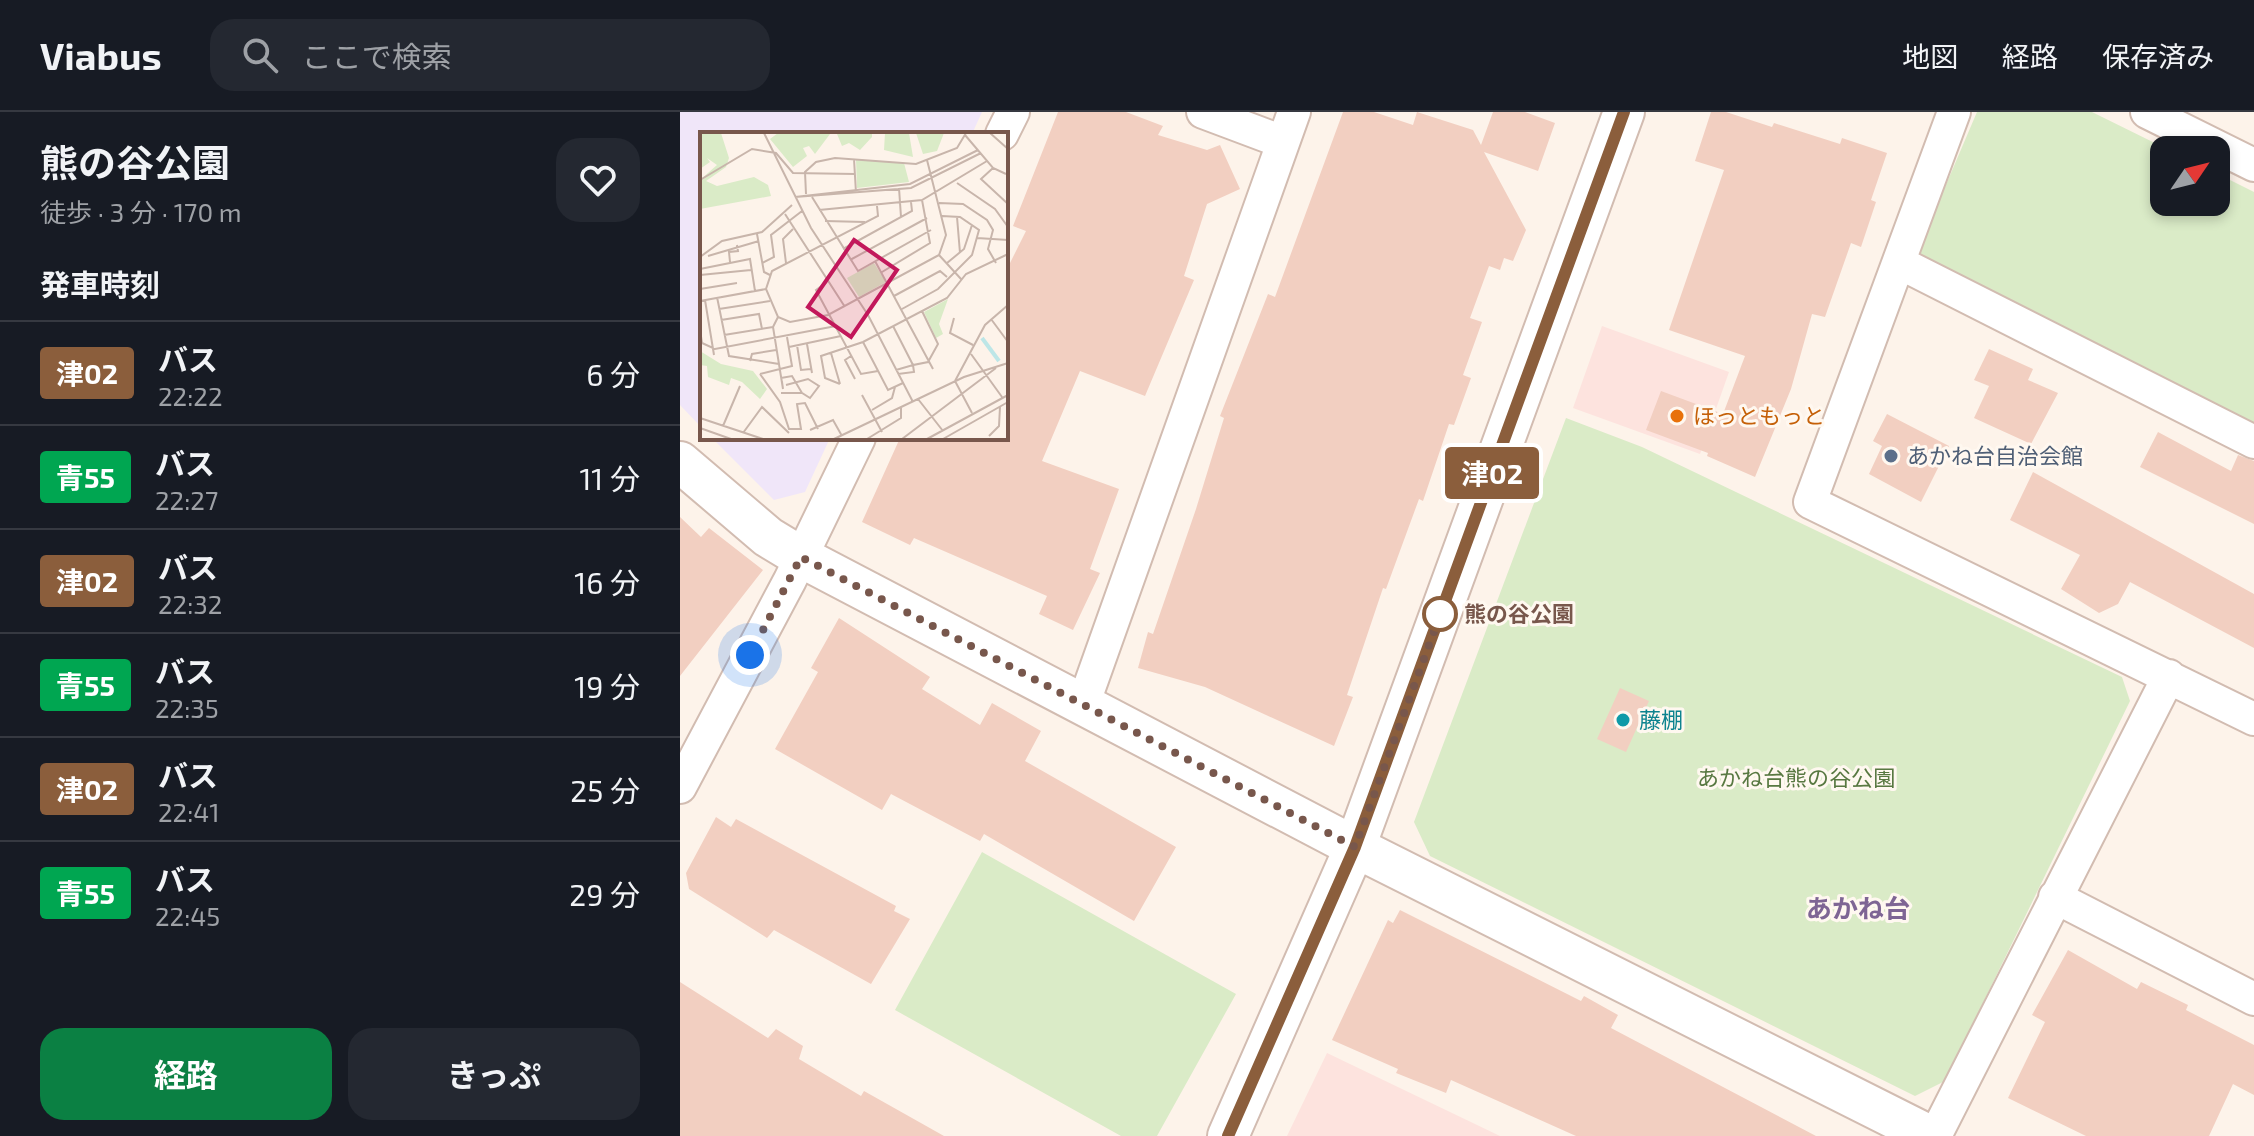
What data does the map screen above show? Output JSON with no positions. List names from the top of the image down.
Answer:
{
  "districts": ["あかね台"],
  "parks": ["あかね台熊の谷公園"],
  "places": [
    "ほっともっと",
    "あかね台自治会館",
    "熊の谷公園",
    "藤棚"
  ],
  "lines": ["bus line 津02"],
  "north": "top right",
  "page": {
    "header": "Viabus",
    "search": "ここで検索",
    "nav": ["地図", "経路", "保存済み"],
    "heading": [
      ["熊の谷公園", "徒歩 · 3 分 · 170 m"],
      "発車時刻"
    ],
    "on_map": "津02",
    "list": [
      {
        "mark": "津02",
        "name": "バス",
        "note": "22:22",
        "value": "6 分"
      },
      {
        "mark": "青55",
        "name": "バス",
        "note": "22:27",
        "value": "11 分"
      },
      {
        "mark": "津02",
        "name": "バス",
        "note": "22:32",
        "value": "16 分"
      },
      {
        "mark": "青55",
        "name": "バス",
        "note": "22:35",
        "value": "19 分"
      },
      {
        "mark": "津02",
        "name": "バス",
        "note": "22:41",
        "value": "25 分"
      },
      {
        "mark": "青55",
        "name": "バス",
        "note": "22:45",
        "value": "29 分"
      }
    ],
    "buttons": ["経路", "きっぷ"]
  }
}
